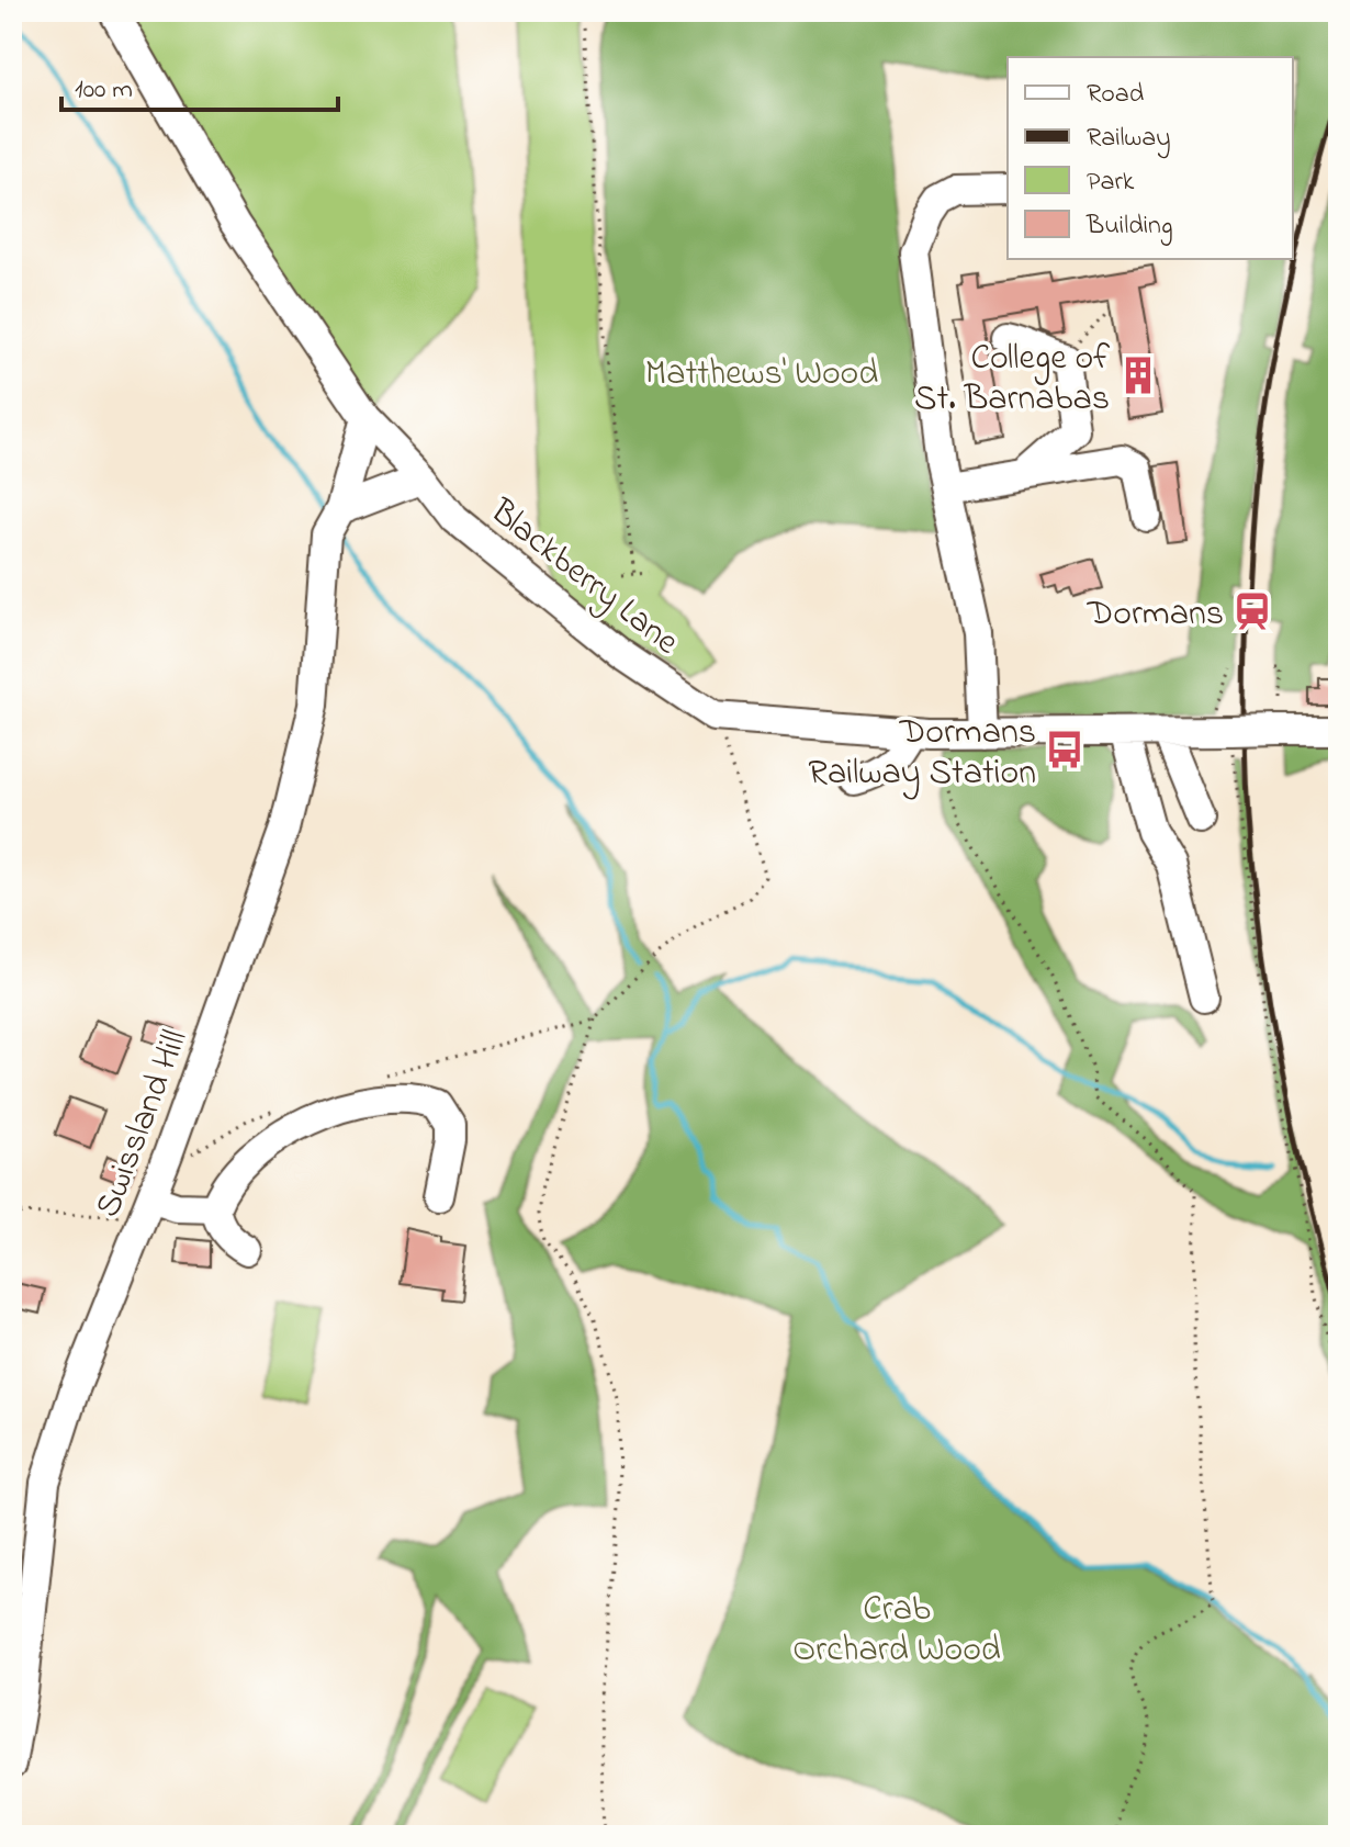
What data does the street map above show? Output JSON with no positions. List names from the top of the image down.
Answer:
{
  "streets": {
    "street": ["Blackberry Lane", "Swissland Hill"]
  },
  "crossings": [
    ["Blackberry Lane", "Swissland Hill"]
  ],
  "parks": ["Matthews' Wood", "Crab Orchard Wood"],
  "places": {
    "building": ["College of St. Barnabas"],
    "station": ["Dormans"],
    "bus stop": ["Dormans Railway Station"]
  },
  "legend": [
    "Road",
    "Railway",
    "Park",
    "Building"
  ],
  "scale_bar": "100 m"
}
